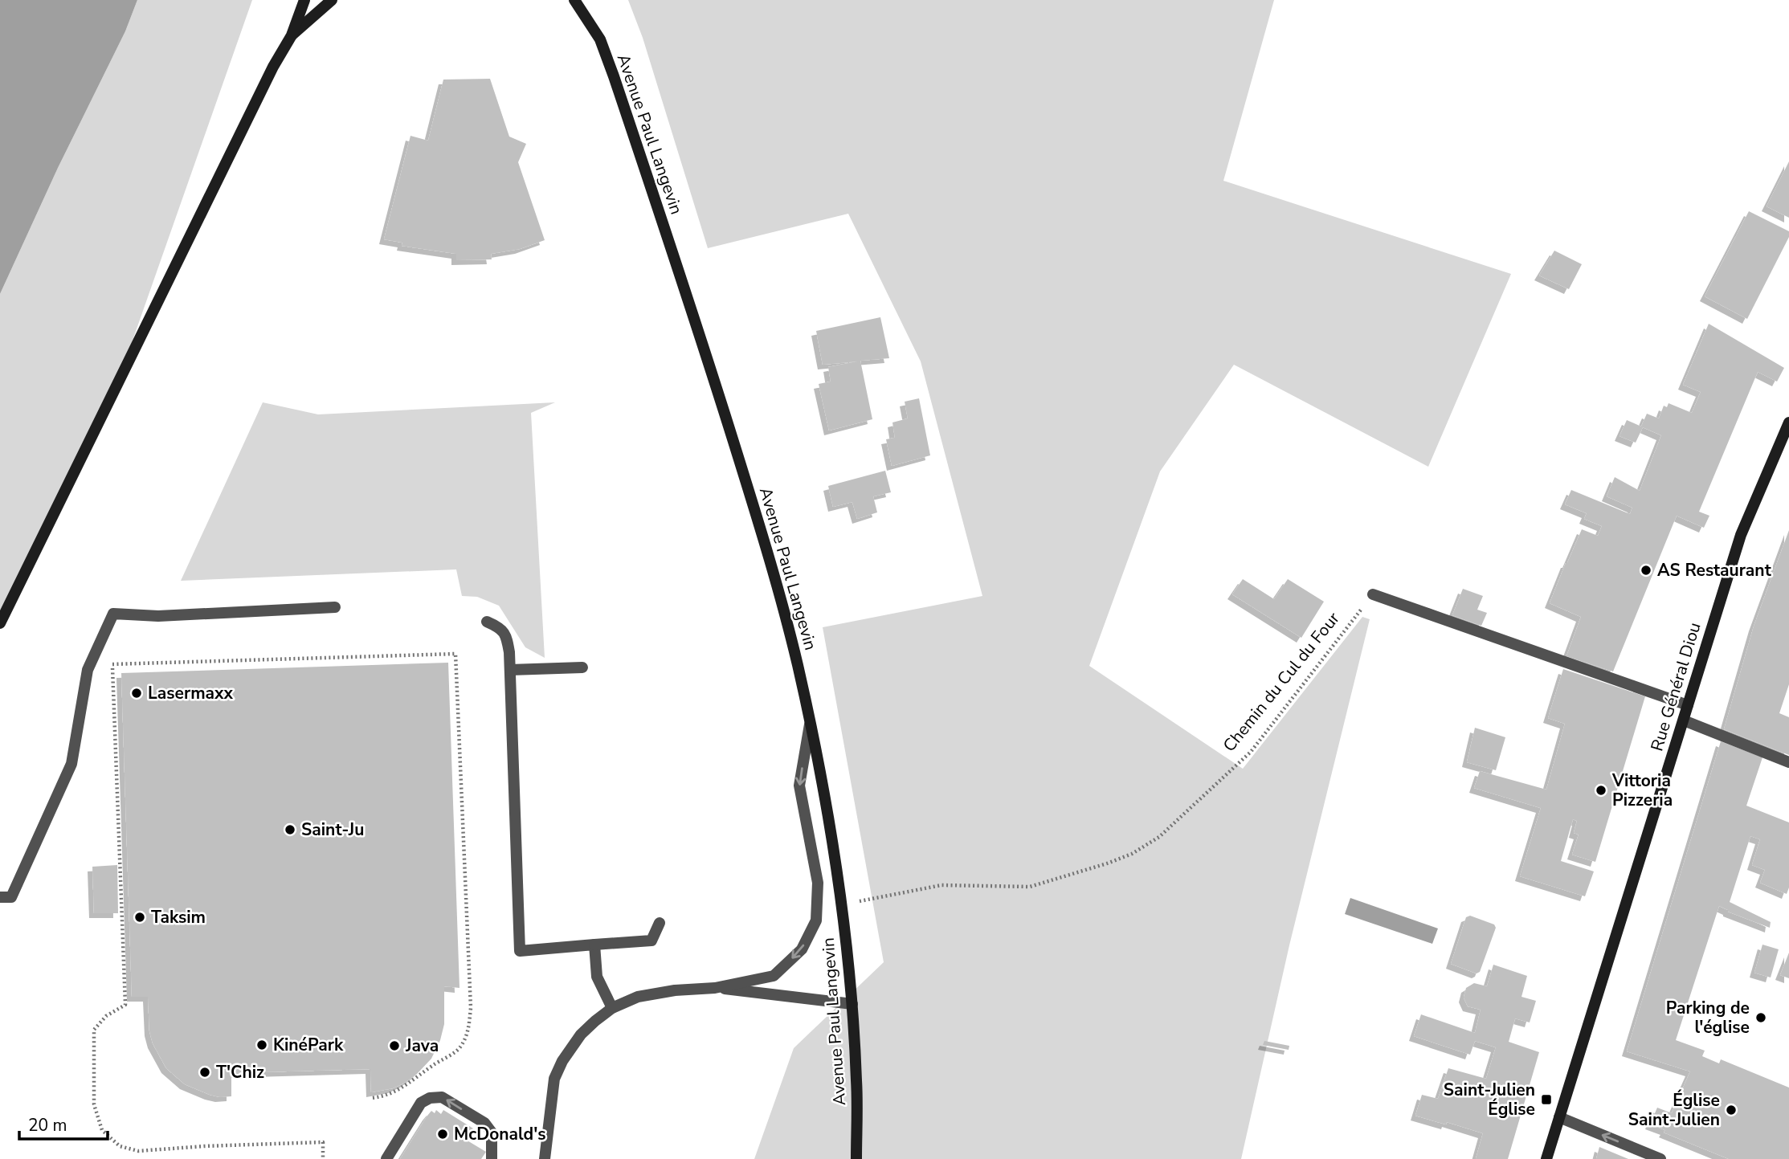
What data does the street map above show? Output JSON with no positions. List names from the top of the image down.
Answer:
{
  "streets": {
    "main road": ["Avenue Paul Langevin", "Rue Général Diou"],
    "path": ["Chemin du Cul du Four"]
  },
  "crossings": [
    ["Avenue Paul Langevin", "Chemin du Cul du Four"]
  ],
  "places": {
    "other": [
      "AS Restaurant",
      "Lasermaxx",
      "Vittoria Pizzeria",
      "Saint-Ju",
      "Taksim",
      "Parking de l'église",
      "KinéPark",
      "Java",
      "T'Chiz",
      "Église Saint-Julien",
      "McDonald's"
    ],
    "transit": ["Saint-Julien Église"]
  },
  "scale_bar": "20 m"
}
